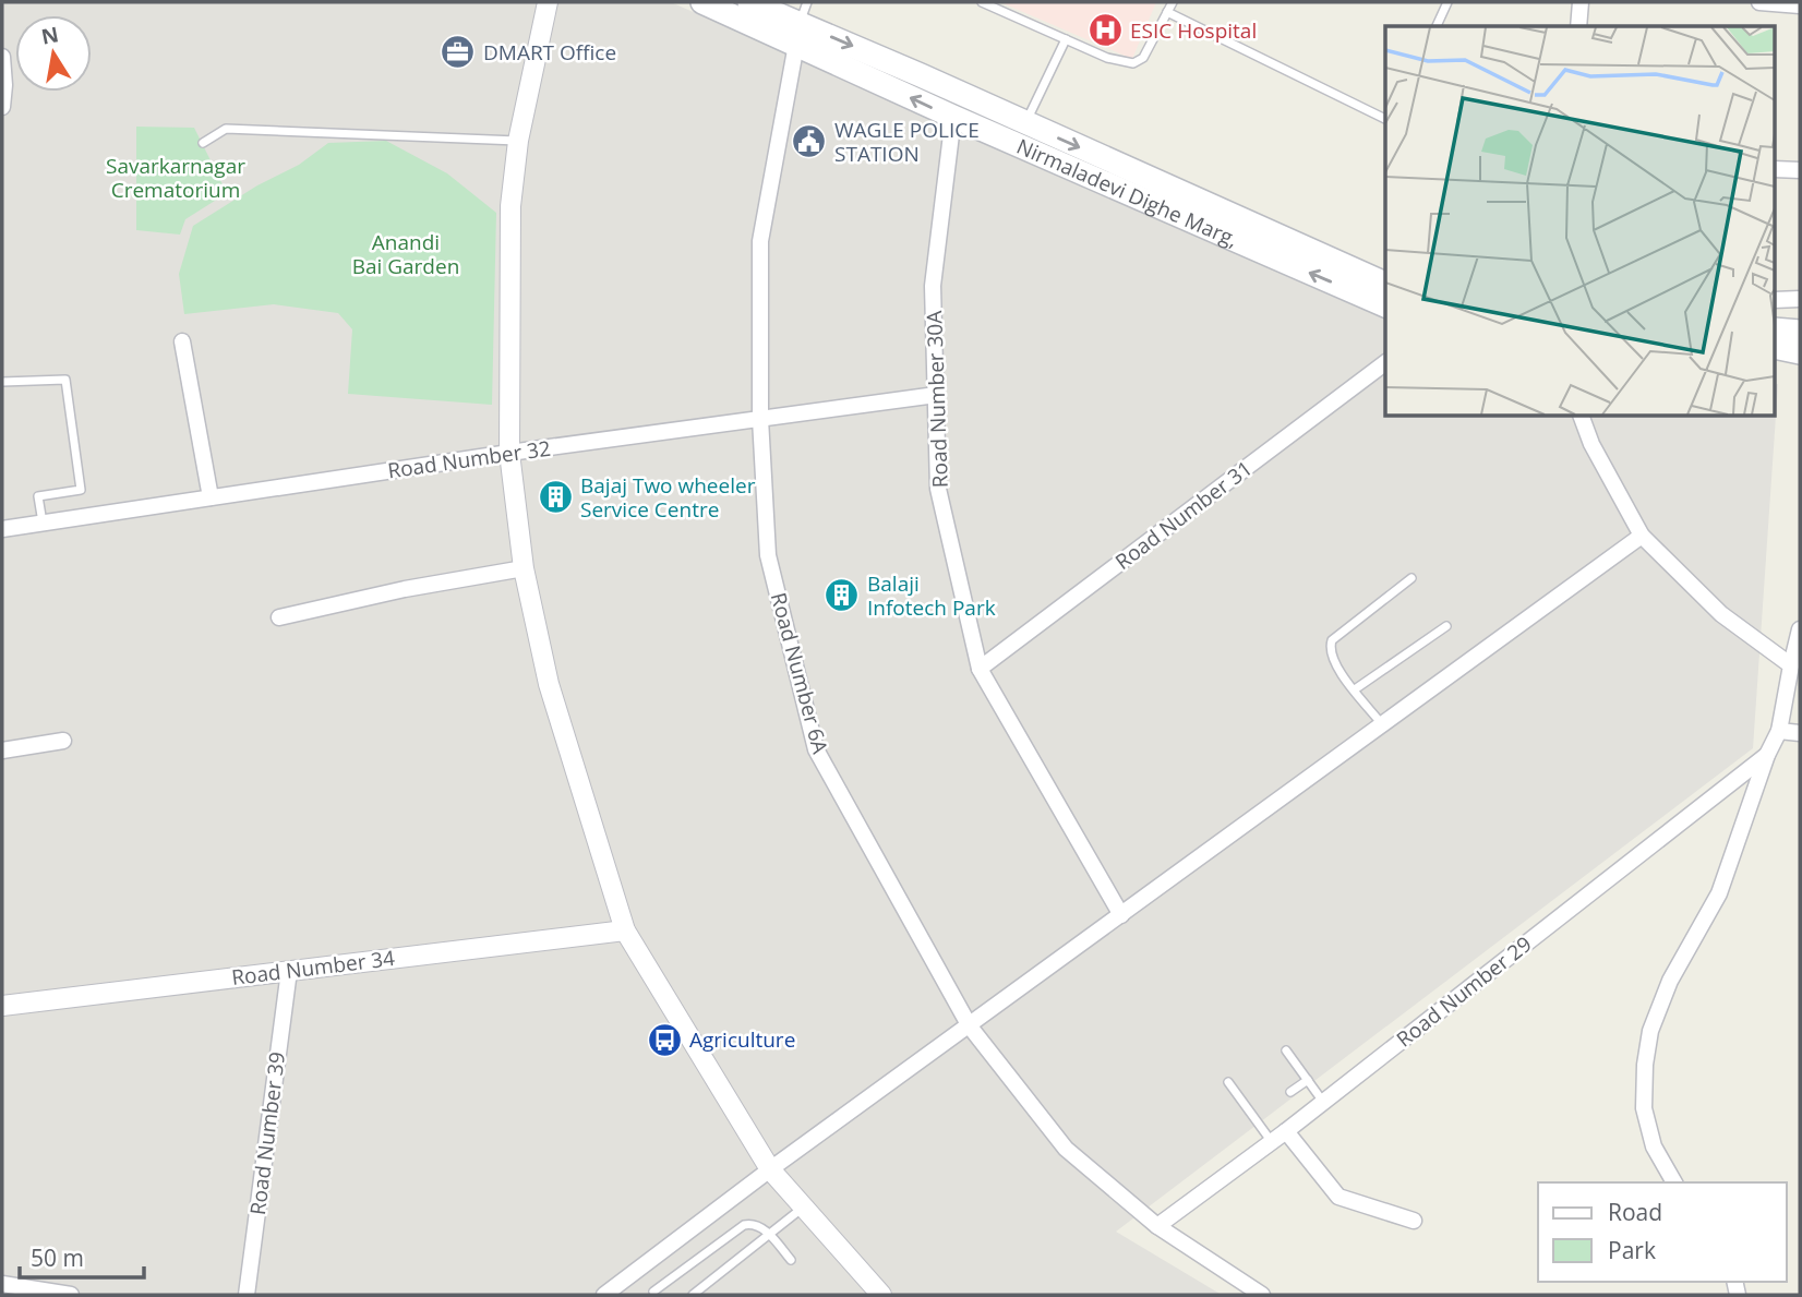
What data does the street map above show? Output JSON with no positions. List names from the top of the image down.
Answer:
{
  "streets": {
    "main road": ["Nirmaladevi Dighe Marg,"],
    "street": [
      "Road Number 30A",
      "Road Number 32",
      "Road Number 31",
      "Road Number 6A",
      "Road Number 34",
      "Road Number 29",
      "Road Number 39"
    ]
  },
  "crossings": [
    ["Nirmaladevi Dighe Marg,", "Road Number 30A"],
    ["Nirmaladevi Dighe Marg,", "Road Number 6A"],
    ["Road Number 30A", "Road Number 32"],
    ["Road Number 30A", "Road Number 31"],
    ["Road Number 32", "Road Number 6A"],
    ["Road Number 6A", "Road Number 29"],
    ["Road Number 34", "Road Number 39"]
  ],
  "parks": ["Savarkarnagar Crematorium", "Anandi Bai Garden"],
  "places": {
    "hospital": ["ESIC Hospital"],
    "office": ["DMART Office"],
    "public building": ["WAGLE POLICE STATION"],
    "building": ["Bajaj Two wheeler Service Centre", "Balaji Infotech Park"],
    "bus stop": ["Agriculture"]
  },
  "legend": ["Road", "Park"],
  "scale_bar": "50 m",
  "north": "top"
}
